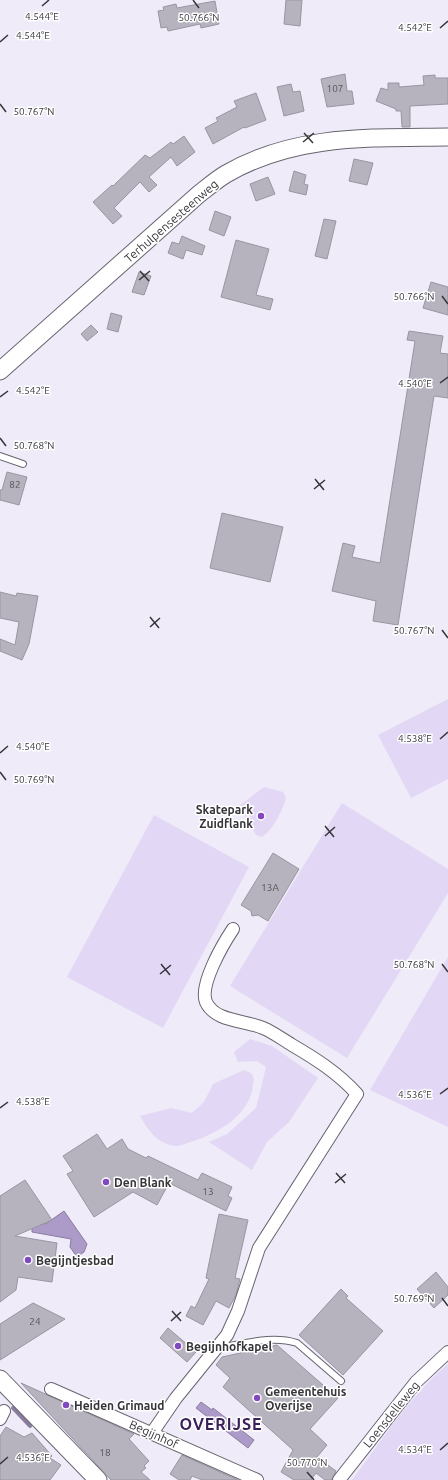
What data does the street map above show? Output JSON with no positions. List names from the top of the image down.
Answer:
{
  "streets": {
    "main road": ["Terhulpensesteenweg"],
    "street": ["Loensdelleweg", "Begijnhof"]
  },
  "districts": ["OVERIJSE"],
  "places": [
    "Skatepark Zuidflank",
    "Den Blank",
    "Begijntjesbad",
    "Begijnhofkapel",
    "Gemeentehuis Overijse",
    "Heiden Grimaud"
  ],
  "house_numbers": [
    "107",
    "82",
    "13A",
    "13",
    "24",
    "18"
  ],
  "coordinates": [
    "4.544°E",
    "50.766°N",
    "4.542°E",
    "50.767°N",
    "4.540°E",
    "50.768°N",
    "4.538°E",
    "50.769°N",
    "4.536°E",
    "4.534°E",
    "50.770°N"
  ]
}
